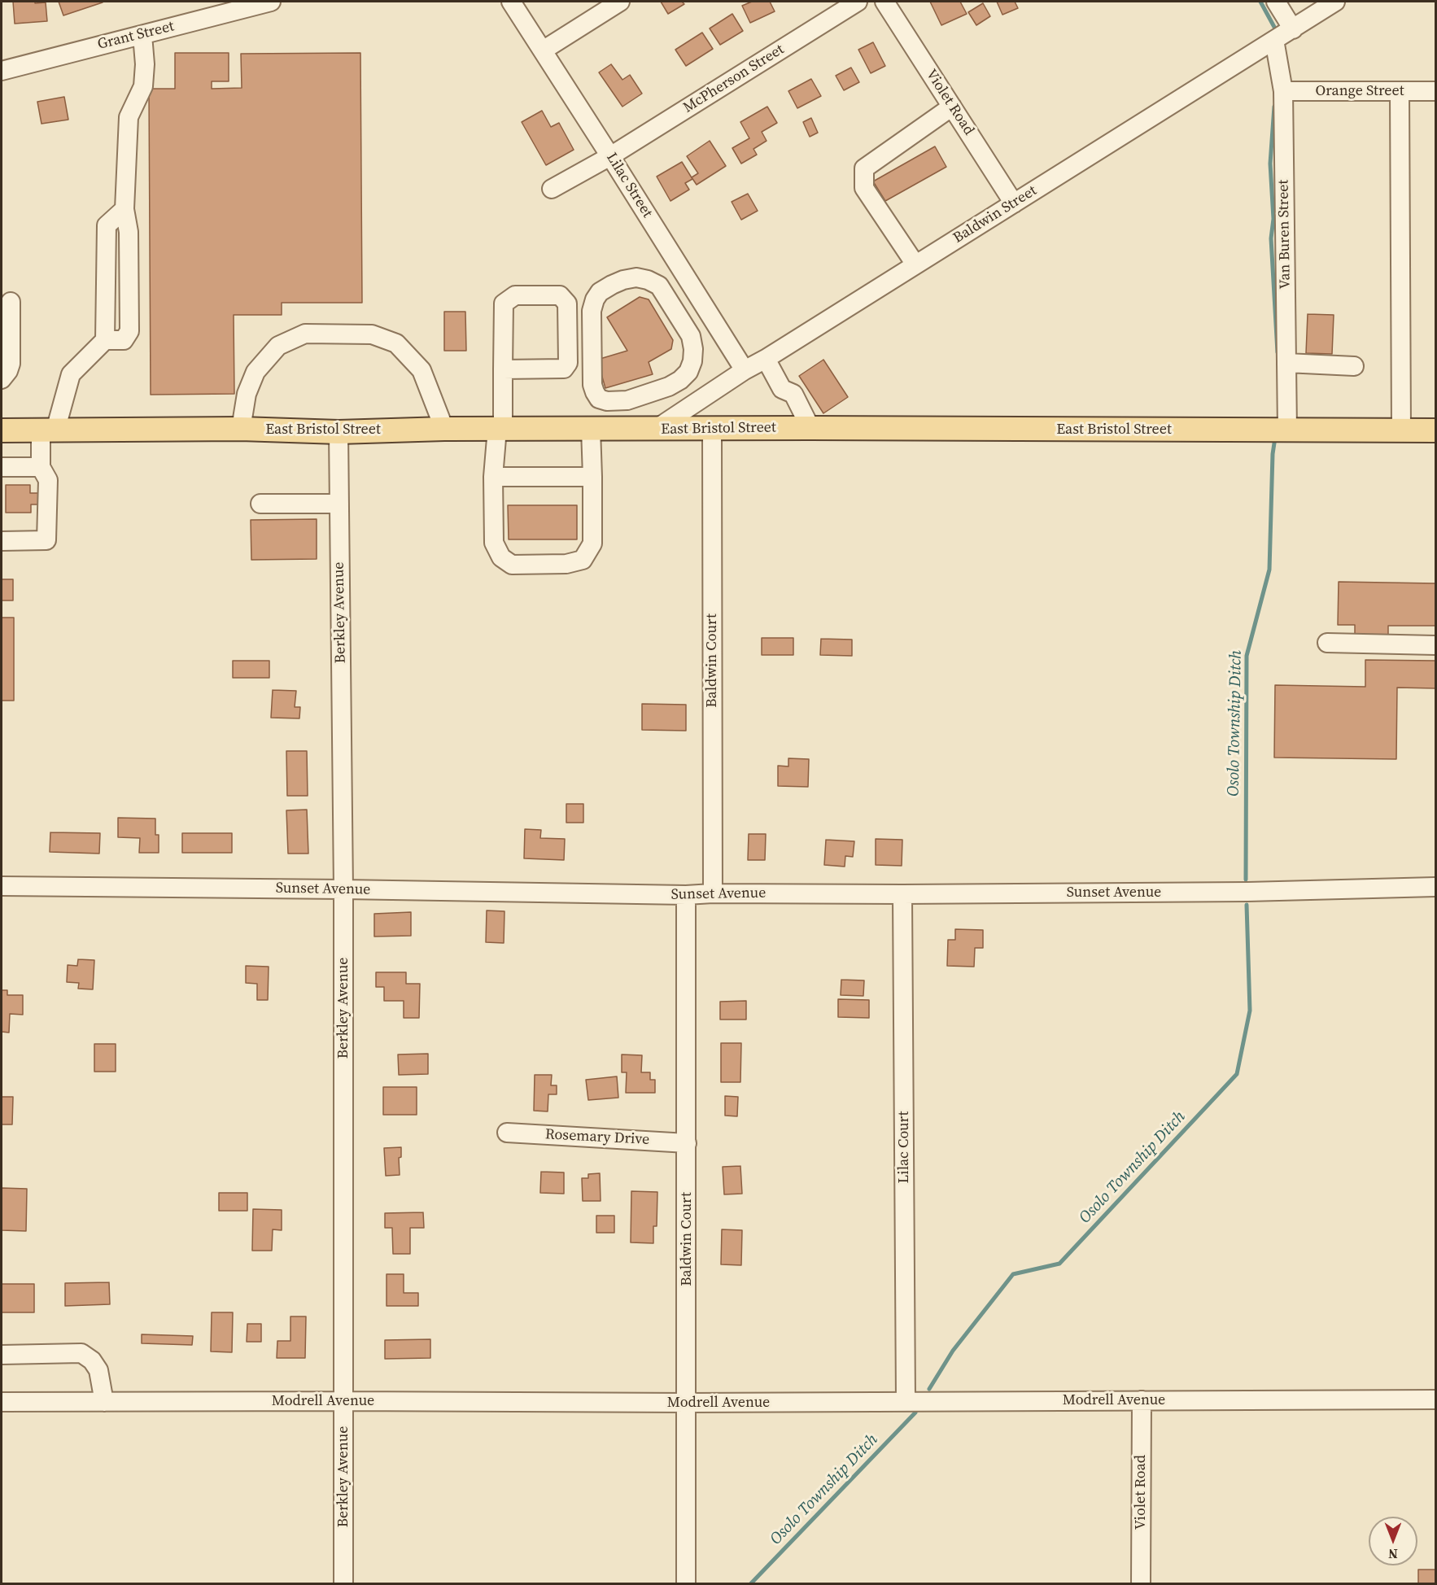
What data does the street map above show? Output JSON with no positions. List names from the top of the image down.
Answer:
{
  "streets": {
    "main road": ["East Bristol Street"],
    "street": [
      "Grant Street",
      "McPherson Street",
      "Orange Street",
      "Violet Road",
      "Lilac Street",
      "Baldwin Street",
      "Van Buren Street",
      "Berkley Avenue",
      "Baldwin Court",
      "Sunset Avenue",
      "Rosemary Drive",
      "Lilac Court",
      "Modrell Avenue"
    ]
  },
  "crossings": [
    ["McPherson Street", "Lilac Street"],
    ["Orange Street", "Van Buren Street"],
    ["Violet Road", "Baldwin Street"],
    ["Violet Road", "Modrell Avenue"],
    ["Lilac Street", "Baldwin Street"],
    ["Baldwin Street", "Van Buren Street"],
    ["Baldwin Street", "East Bristol Street"],
    ["Van Buren Street", "East Bristol Street"],
    ["East Bristol Street", "Berkley Avenue"],
    ["East Bristol Street", "Baldwin Court"],
    ["Berkley Avenue", "Sunset Avenue"],
    ["Berkley Avenue", "Modrell Avenue"],
    ["Baldwin Court", "Sunset Avenue"],
    ["Baldwin Court", "Rosemary Drive"],
    ["Baldwin Court", "Modrell Avenue"],
    ["Sunset Avenue", "Lilac Court"],
    ["Lilac Court", "Modrell Avenue"]
  ],
  "water": ["Osolo Township Ditch"],
  "north": "bottom"
}
